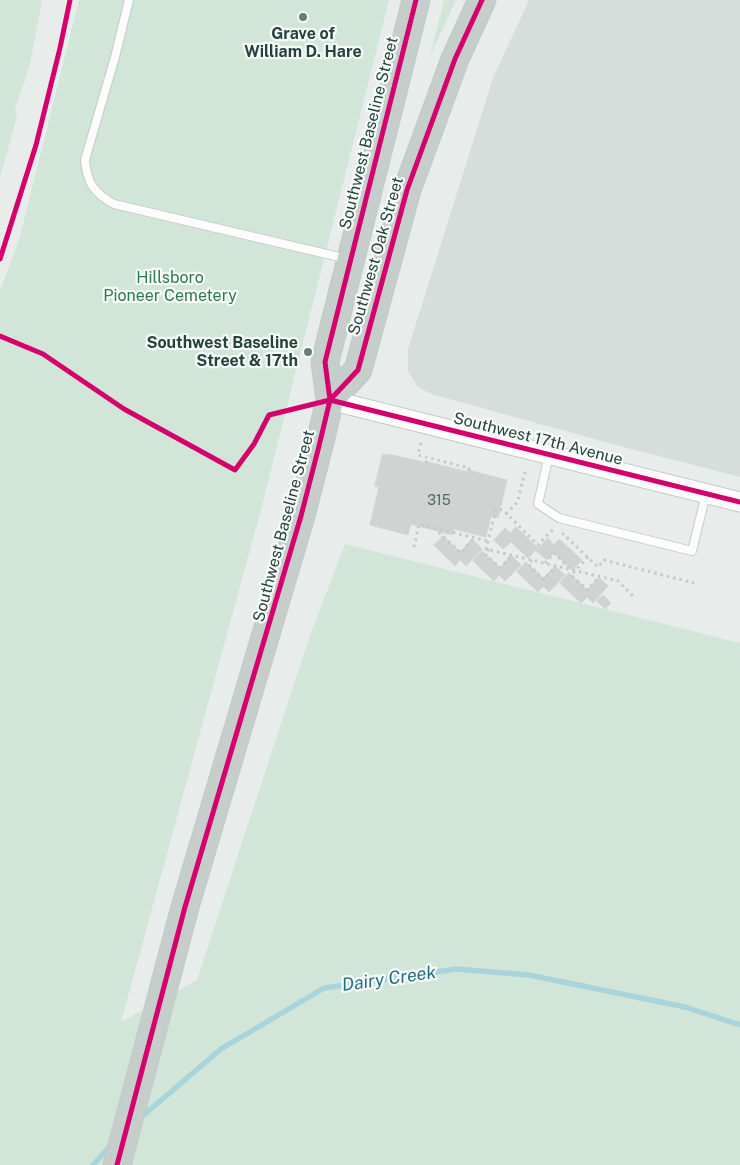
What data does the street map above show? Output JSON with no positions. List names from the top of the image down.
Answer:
{
  "streets": {
    "highway": ["Southwest Baseline Street", "Southwest Oak Street"],
    "street": ["Southwest 17th Avenue"]
  },
  "crossings": [
    ["Southwest Baseline Street", "Southwest Oak Street"],
    ["Southwest Baseline Street", "Southwest 17th Avenue"],
    ["Southwest Oak Street", "Southwest 17th Avenue"]
  ],
  "water": ["Dairy Creek"],
  "parks": ["Hillsboro Pioneer Cemetery"],
  "places": ["Grave of William D. Hare", "Southwest Baseline Street & 17th"],
  "house_numbers": ["315"]
}
